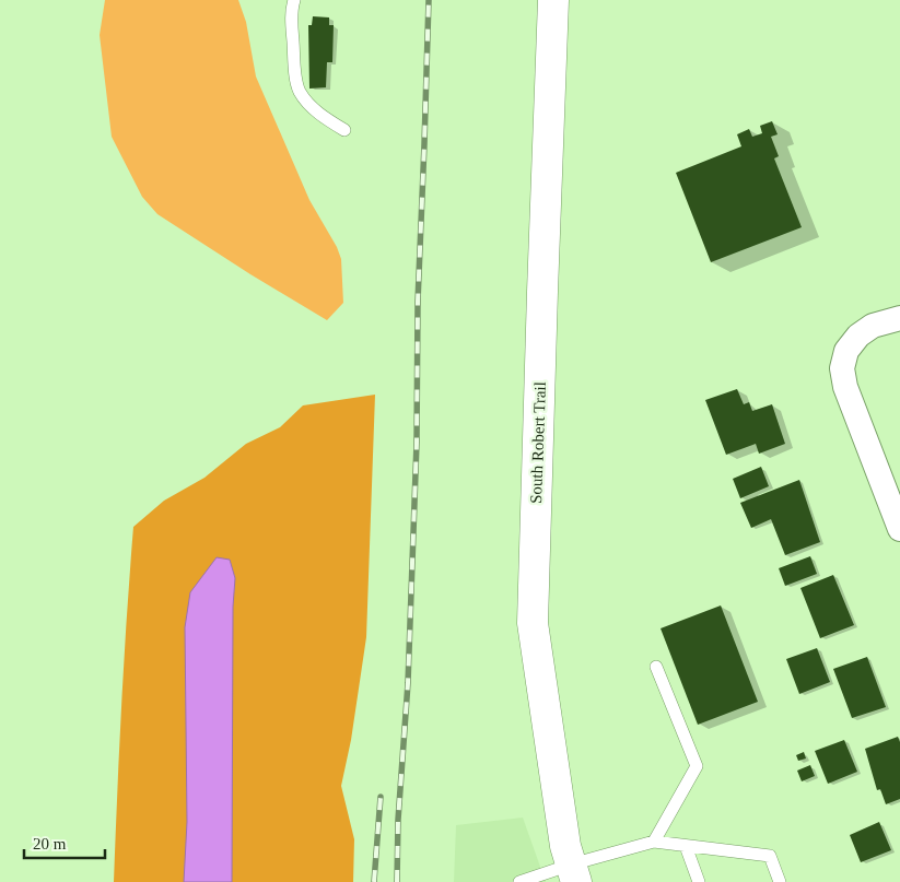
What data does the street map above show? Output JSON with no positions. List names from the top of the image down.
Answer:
{
  "streets": {
    "main road": ["South Robert Trail"]
  },
  "scale_bar": "20 m"
}
